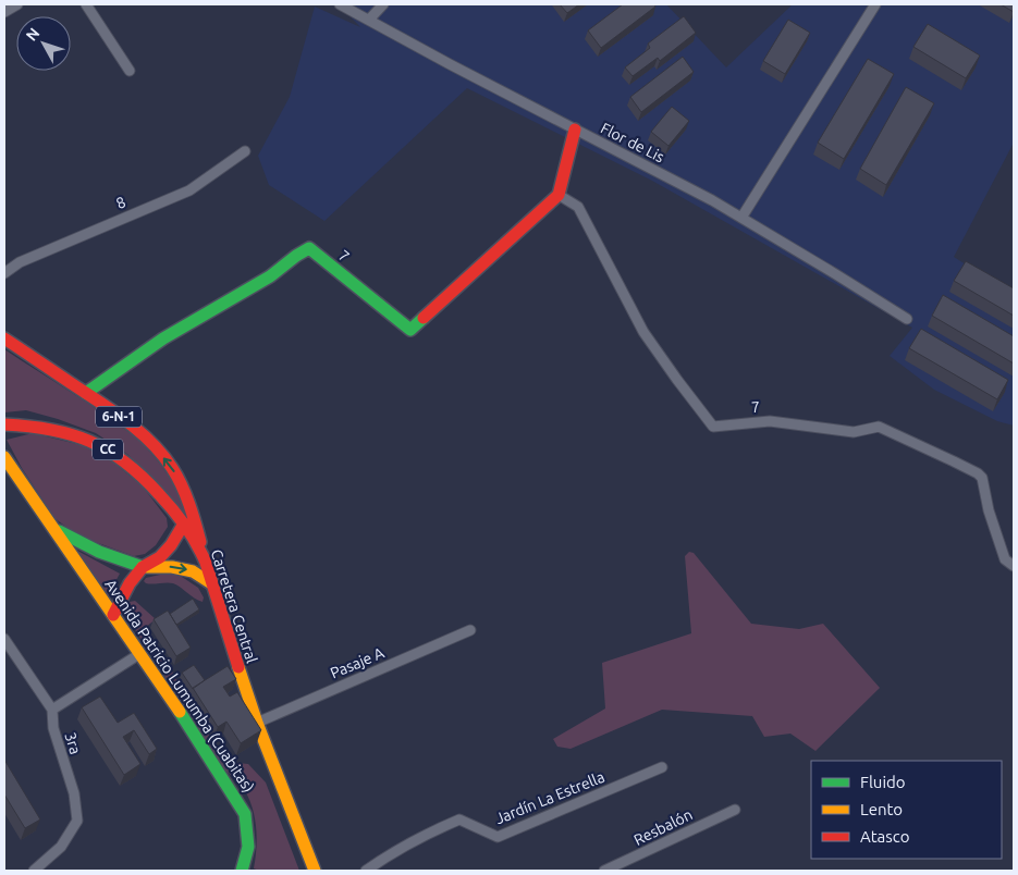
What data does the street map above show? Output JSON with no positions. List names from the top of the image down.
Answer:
{
  "streets": {
    "main road": [
      "7",
      "6-N-1",
      "CC",
      "Carretera Central",
      "Avenida Patricio Lumumba (Cuabitas)"
    ],
    "street": [
      "Flor de Lis",
      "8",
      "Pasaje A",
      "3ra",
      "Jardín La Estrella",
      "Resbalón"
    ]
  },
  "crossings": [
    ["7", "6-N-1"],
    ["Carretera Central", "Pasaje A"]
  ],
  "legend": ["Fluido", "Lento", "Atasco"],
  "north": "top left"
}
